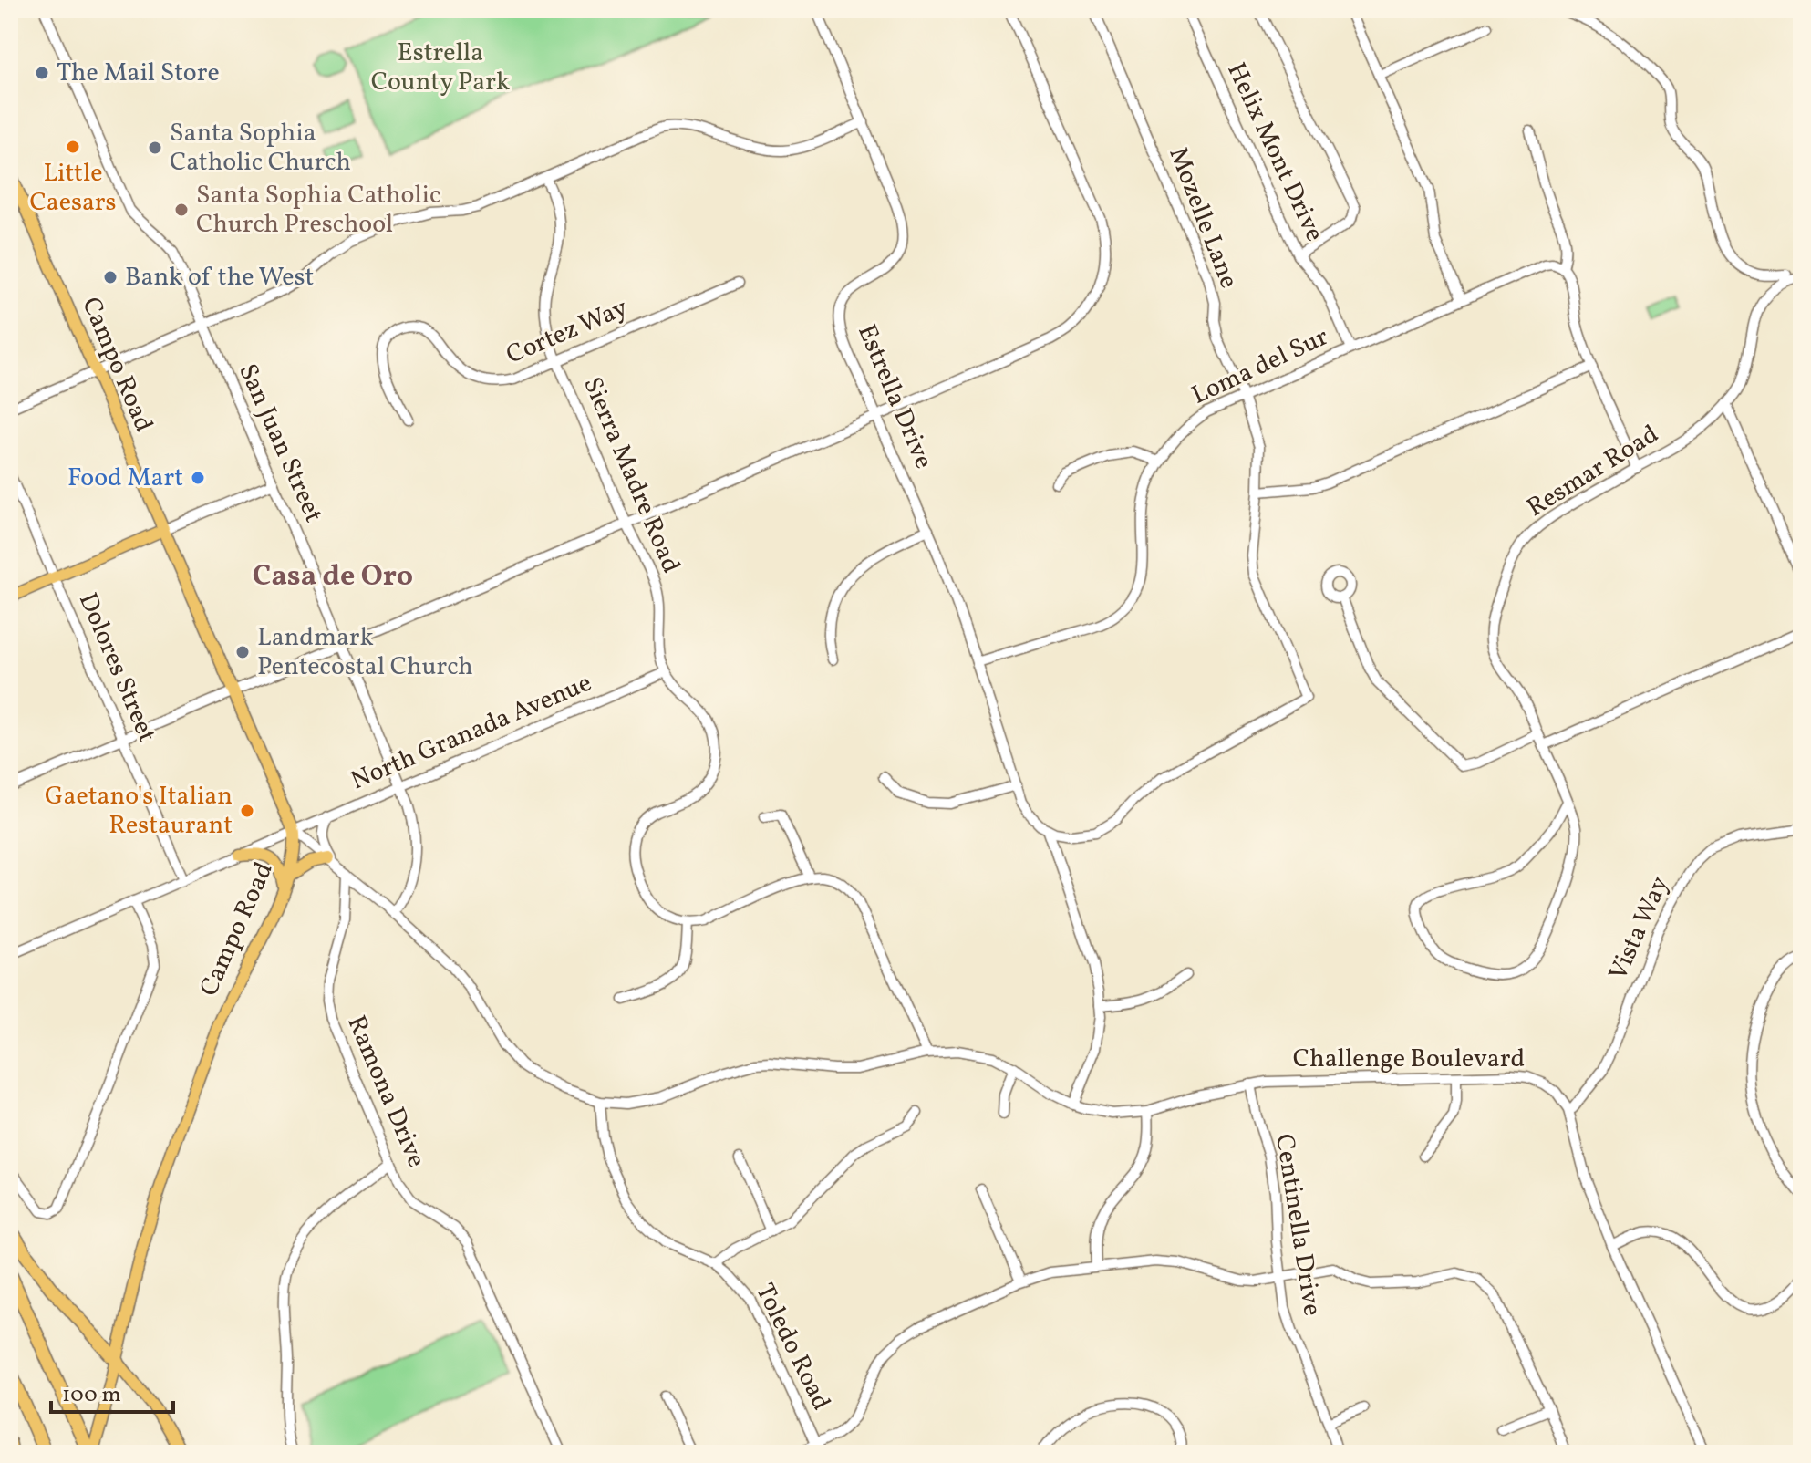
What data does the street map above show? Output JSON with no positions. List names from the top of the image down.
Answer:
{
  "streets": {
    "main road": ["Campo Road"],
    "street": [
      "Helix Mont Drive",
      "Mozelle Lane",
      "Cortez Way",
      "Loma del Sur",
      "Estrella Drive",
      "San Juan Street",
      "Resmar Road",
      "Sierra Madre Road",
      "Dolores Street",
      "North Granada Avenue",
      "Vista Way",
      "Challenge Boulevard",
      "Ramona Drive",
      "Centinella Drive",
      "Toledo Road"
    ]
  },
  "crossings": [
    ["Helix Mont Drive", "Loma del Sur"],
    ["Mozelle Lane", "Loma del Sur"],
    ["Mozelle Lane", "Estrella Drive"],
    ["Cortez Way", "Sierra Madre Road"],
    ["Campo Road", "North Granada Avenue"],
    ["Campo Road", "Challenge Boulevard"],
    ["Loma del Sur", "Estrella Drive"],
    ["San Juan Street", "North Granada Avenue"],
    ["San Juan Street", "Challenge Boulevard"],
    ["Sierra Madre Road", "North Granada Avenue"],
    ["Dolores Street", "North Granada Avenue"],
    ["North Granada Avenue", "Challenge Boulevard"],
    ["Vista Way", "Challenge Boulevard"],
    ["Challenge Boulevard", "Ramona Drive"],
    ["Challenge Boulevard", "Centinella Drive"],
    ["Challenge Boulevard", "Toledo Road"]
  ],
  "districts": ["Casa de Oro"],
  "parks": ["Estrella County Park"],
  "places": [
    "The Mail Store",
    "Little Caesars",
    "Santa Sophia Catholic Church",
    "Santa Sophia Catholic Church Preschool",
    "Bank of the West",
    "Food Mart",
    "Landmark Pentecostal Church",
    "Gaetano's Italian Restaurant"
  ],
  "scale_bar": "100 m"
}
